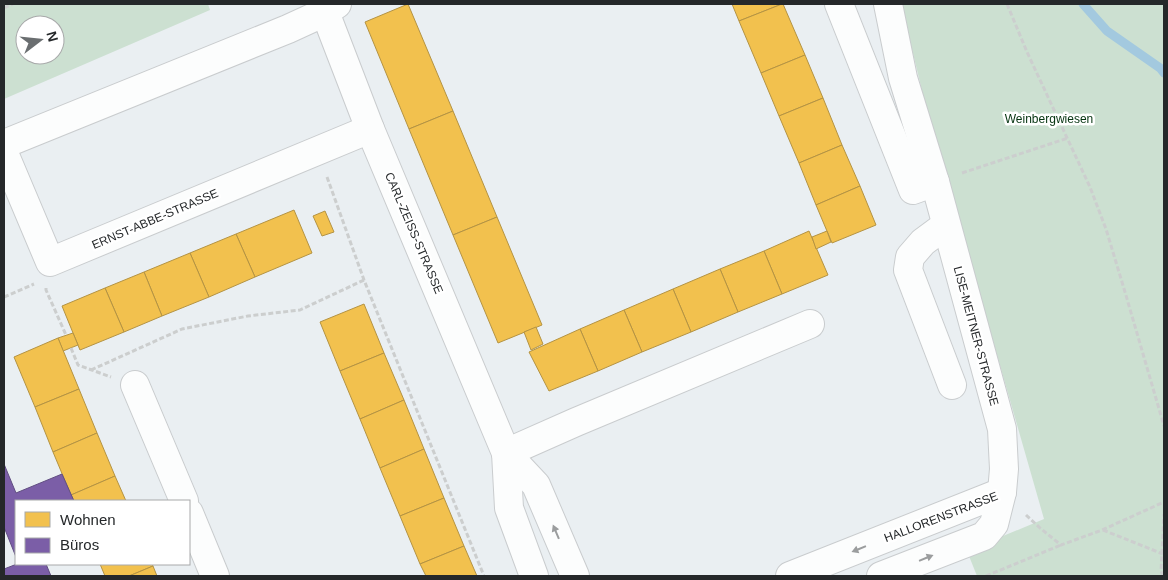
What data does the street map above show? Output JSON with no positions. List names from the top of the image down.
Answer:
{
  "streets": {
    "street": [
      "ERNST-ABBE-STRASSE",
      "CARL-ZEISS-STRASSE",
      "LISE-MEITNER-STRASSE",
      "HALLORENSTRASSE"
    ]
  },
  "crossings": [
    ["ERNST-ABBE-STRASSE", "CARL-ZEISS-STRASSE"],
    ["LISE-MEITNER-STRASSE", "HALLORENSTRASSE"]
  ],
  "parks": ["Weinbergwiesen"],
  "legend": ["Wohnen", "Büros"],
  "north": "right"
}
